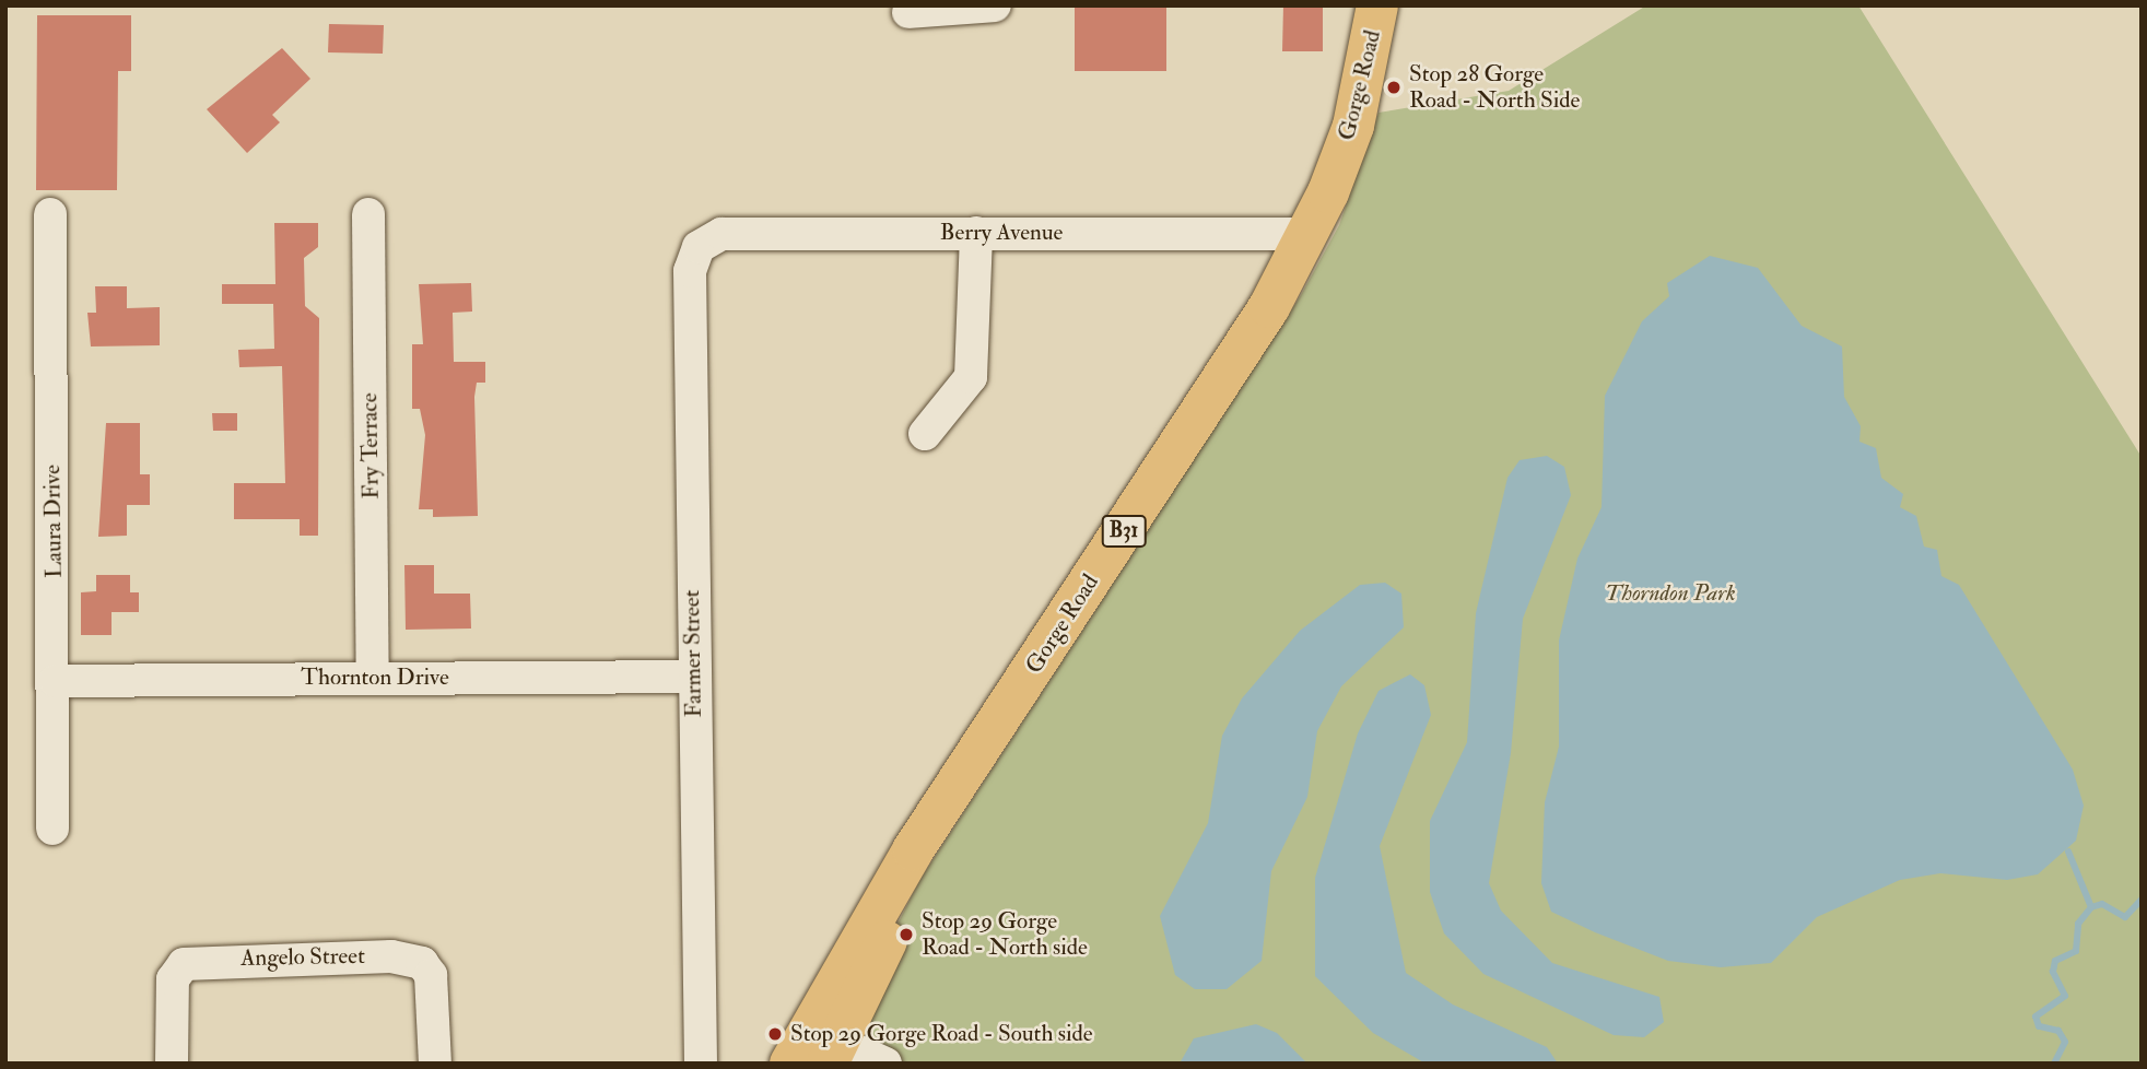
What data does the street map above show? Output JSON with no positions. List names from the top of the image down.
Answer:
{
  "streets": {
    "main road": ["Gorge Road", "B31"],
    "street": [
      "Berry Avenue",
      "Fry Terrace",
      "Laura Drive",
      "Farmer Street",
      "Thornton Drive",
      "Angelo Street"
    ]
  },
  "crossings": [
    ["Gorge Road", "Berry Avenue"],
    ["Berry Avenue", "Farmer Street"],
    ["Fry Terrace", "Thornton Drive"],
    ["Laura Drive", "Thornton Drive"],
    ["Farmer Street", "Thornton Drive"]
  ],
  "parks": ["Thorndon Park"],
  "places": ["Stop 28 Gorge Road - North Side", "Stop 29 Gorge Road - North side", "Stop 29 Gorge Road - South side"]
}
